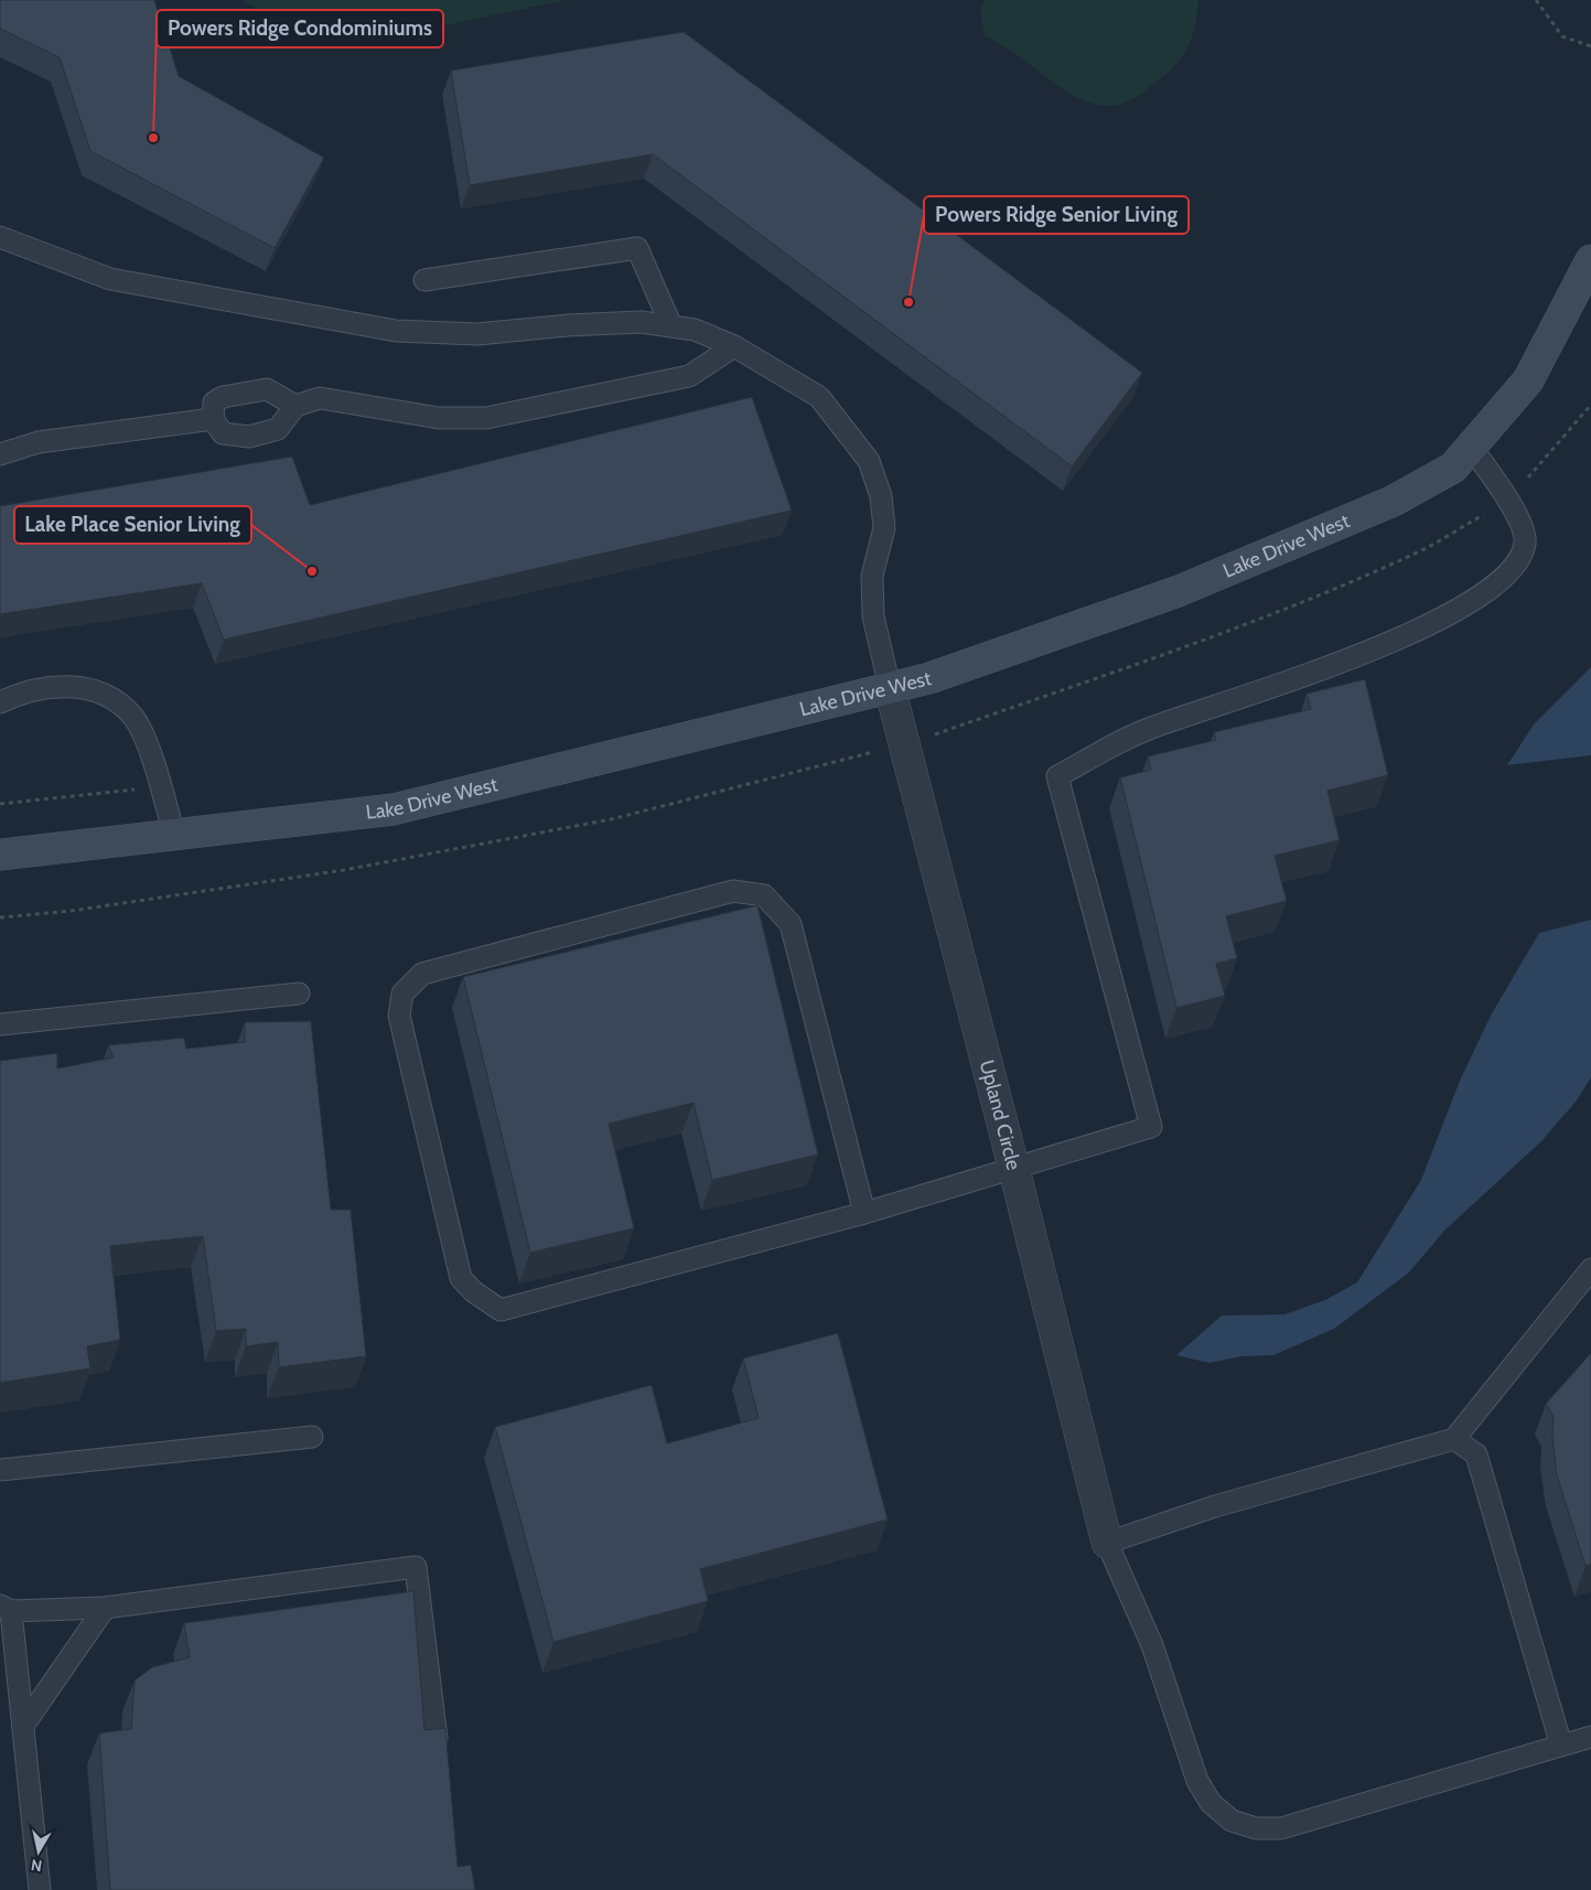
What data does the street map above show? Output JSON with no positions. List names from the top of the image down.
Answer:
{
  "streets": {
    "street": ["Lake Drive West", "Upland Circle"]
  },
  "crossings": [
    ["Lake Drive West", "Upland Circle"]
  ],
  "places": ["Powers Ridge Condominiums", "Powers Ridge Senior Living", "Lake Place Senior Living"],
  "north": "bottom"
}
